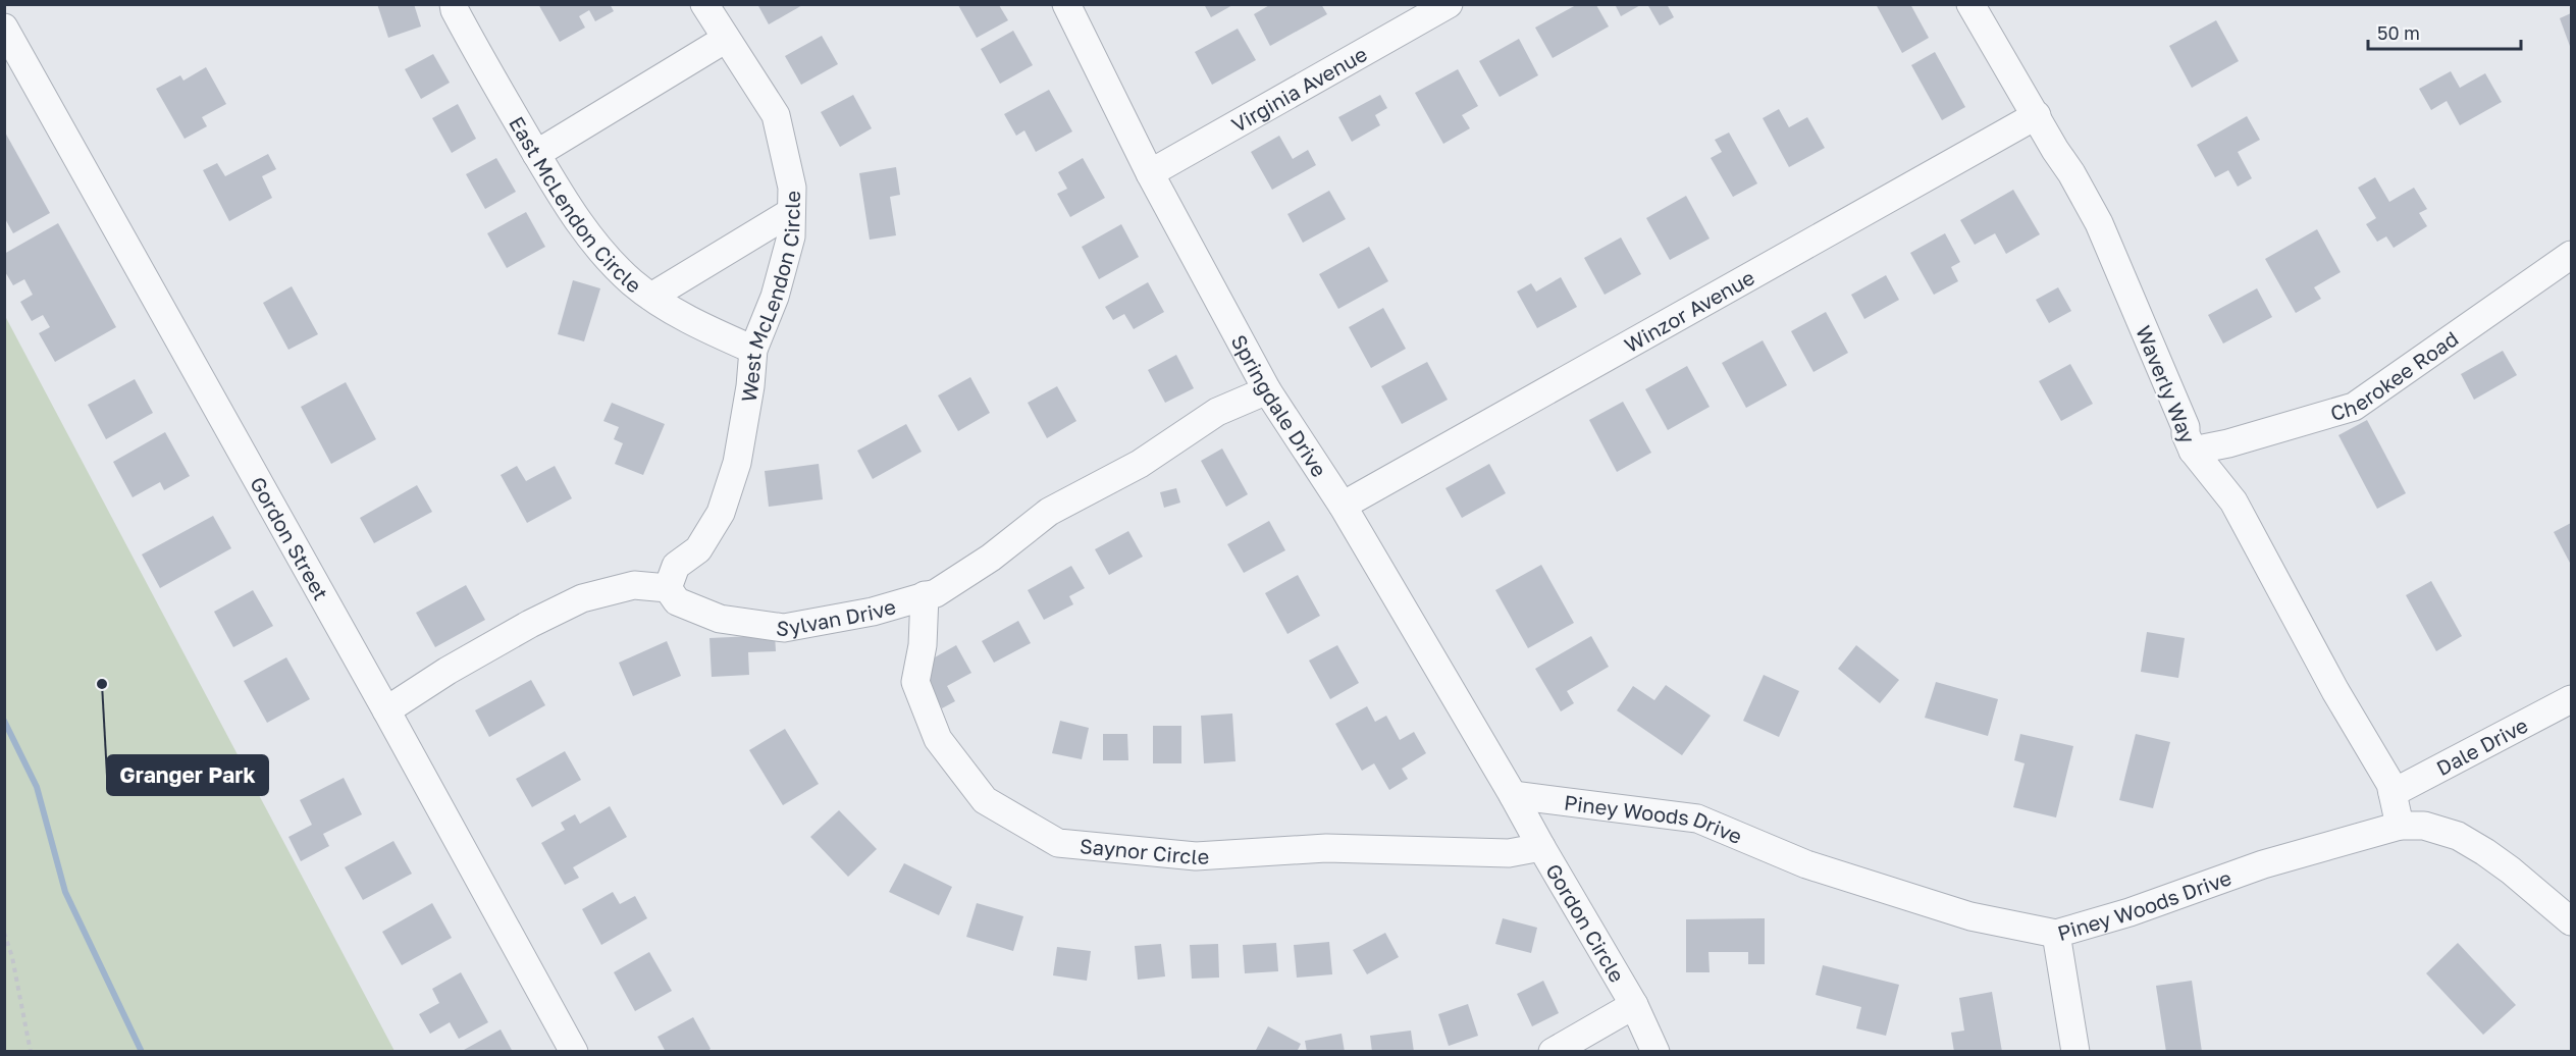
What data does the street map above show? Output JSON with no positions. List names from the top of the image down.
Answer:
{
  "streets": {
    "street": [
      "Virginia Avenue",
      "East McLendon Circle",
      "West McLendon Circle",
      "Winzor Avenue",
      "Cherokee Road",
      "Waverly Way",
      "Springdale Drive",
      "Gordon Street",
      "Sylvan Drive",
      "Dale Drive",
      "Piney Woods Drive",
      "Saynor Circle",
      "Gordon Circle"
    ]
  },
  "crossings": [
    ["Virginia Avenue", "Springdale Drive"],
    ["East McLendon Circle", "West McLendon Circle"],
    ["West McLendon Circle", "Sylvan Drive"],
    ["Winzor Avenue", "Waverly Way"],
    ["Winzor Avenue", "Springdale Drive"],
    ["Cherokee Road", "Waverly Way"],
    ["Waverly Way", "Dale Drive"],
    ["Waverly Way", "Piney Woods Drive"],
    ["Springdale Drive", "Sylvan Drive"],
    ["Springdale Drive", "Piney Woods Drive"],
    ["Springdale Drive", "Gordon Circle"],
    ["Sylvan Drive", "Saynor Circle"],
    ["Piney Woods Drive", "Gordon Circle"],
    ["Saynor Circle", "Gordon Circle"]
  ],
  "places": ["Granger Park"],
  "scale_bar": "50 m"
}
